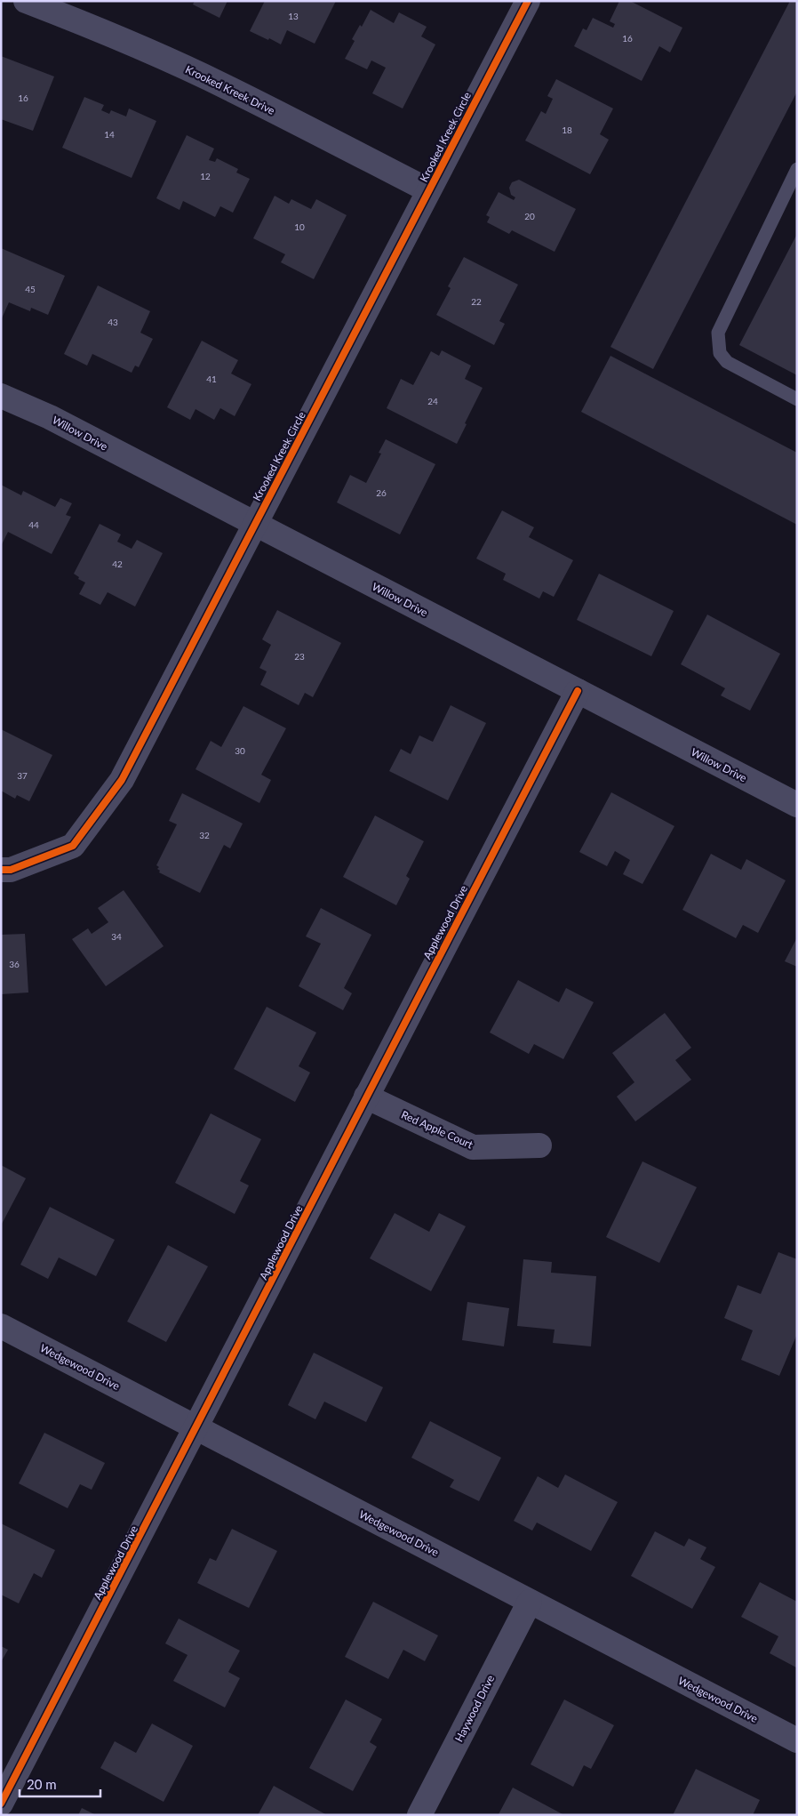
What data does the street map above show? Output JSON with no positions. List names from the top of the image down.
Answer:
{
  "streets": {
    "street": [
      "Krooked Kreek Drive",
      "Krooked Kreek Circle",
      "Willow Drive",
      "Applewood Drive",
      "Red Apple Court",
      "Wedgewood Drive",
      "Haywood Drive"
    ]
  },
  "crossings": [
    ["Krooked Kreek Drive", "Krooked Kreek Circle"],
    ["Krooked Kreek Circle", "Willow Drive"],
    ["Willow Drive", "Applewood Drive"],
    ["Applewood Drive", "Red Apple Court"],
    ["Applewood Drive", "Wedgewood Drive"],
    ["Wedgewood Drive", "Haywood Drive"]
  ],
  "house_numbers": [
    "13",
    "16",
    "16",
    "18",
    "14",
    "12",
    "20",
    "10",
    "45",
    "22",
    "43",
    "41",
    "24",
    "26",
    "44",
    "42",
    "23",
    "30",
    "37",
    "32",
    "34",
    "36"
  ],
  "scale_bar": "20 m"
}
